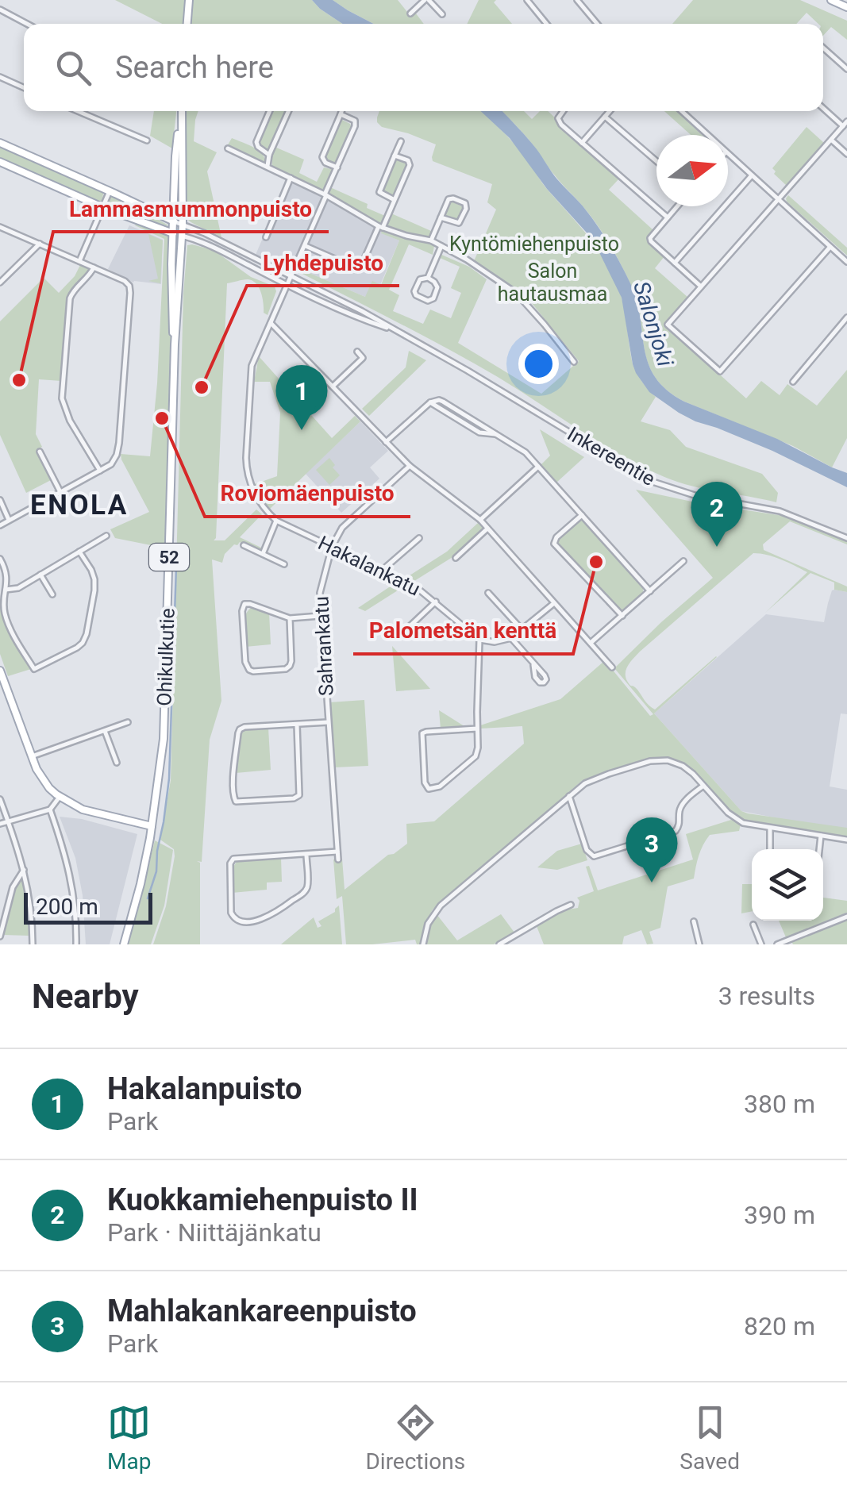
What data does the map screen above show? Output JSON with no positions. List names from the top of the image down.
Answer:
{
  "streets": {
    "main road": ["52", "Ohikulkutie"],
    "street": ["Inkereentie", "Hakalankatu", "Sahrankatu"]
  },
  "crossings": [
    ["Inkereentie", "Hakalankatu"],
    ["Inkereentie", "Ohikulkutie"],
    ["52", "Ohikulkutie"],
    ["Hakalankatu", "Sahrankatu"]
  ],
  "districts": ["ENOLA"],
  "water": ["Salonjoki"],
  "parks": ["Kyntömiehenpuisto", "Salon hautausmaa"],
  "places": [
    "Lammasmummonpuisto",
    "Lyhdepuisto",
    "Roviomäenpuisto",
    "Palometsän kenttä"
  ],
  "scale_bar": "200 m",
  "north": "right",
  "page": {
    "search": "Search here",
    "pins": ["1", "2", "3"],
    "scale": "200 m",
    "heading": ["Nearby", "3 results"],
    "list": [
      {
        "mark": "1",
        "name": "Hakalanpuisto",
        "note": "Park",
        "value": "380 m"
      },
      {
        "mark": "2",
        "name": "Kuokkamiehenpuisto II",
        "note": "Park · Niittäjänkatu",
        "value": "390 m"
      },
      {
        "mark": "3",
        "name": "Mahlakankareenpuisto",
        "note": "Park",
        "value": "820 m"
      }
    ],
    "nav": ["Map", "Directions", "Saved"]
  }
}
